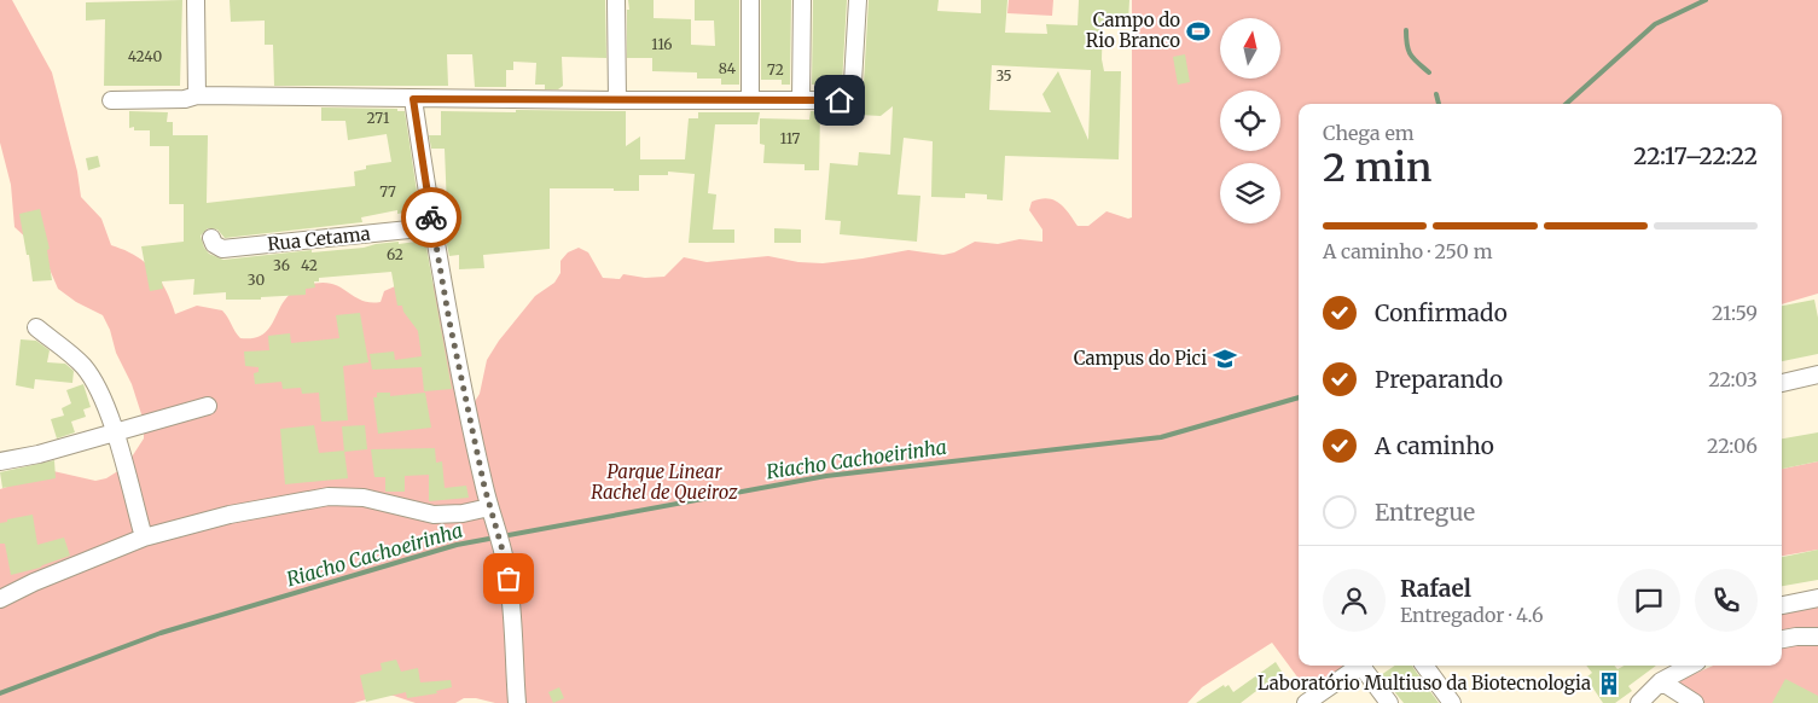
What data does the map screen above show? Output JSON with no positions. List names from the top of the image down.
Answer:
{
  "streets": {
    "street": ["Rua Cetama"]
  },
  "water": ["Riacho Cachoeirinha"],
  "parks": ["Parque Linear Rachel de Queiroz"],
  "places": {
    "sports": ["Campo do Rio Branco"],
    "school or university": ["Campus do Pici"],
    "building": ["Laboratório Multiuso da Biotecnologia"]
  },
  "house_numbers": [
    "116",
    "4240",
    "84",
    "72",
    "35",
    "271",
    "117",
    "77",
    "62",
    "36",
    "42",
    "30"
  ],
  "north": "top",
  "page": {
    "heading": ["2 min", "Chega em", "22:17–22:22"],
    "panel": ["Rafael", "Entregador · 4.6"],
    "bar": "A caminho · 250 m",
    "list": [
      ["Confirmado", "21:59"],
      ["Preparando", "22:03"],
      ["A caminho", "22:06"],
      "Entregue"
    ]
  }
}
